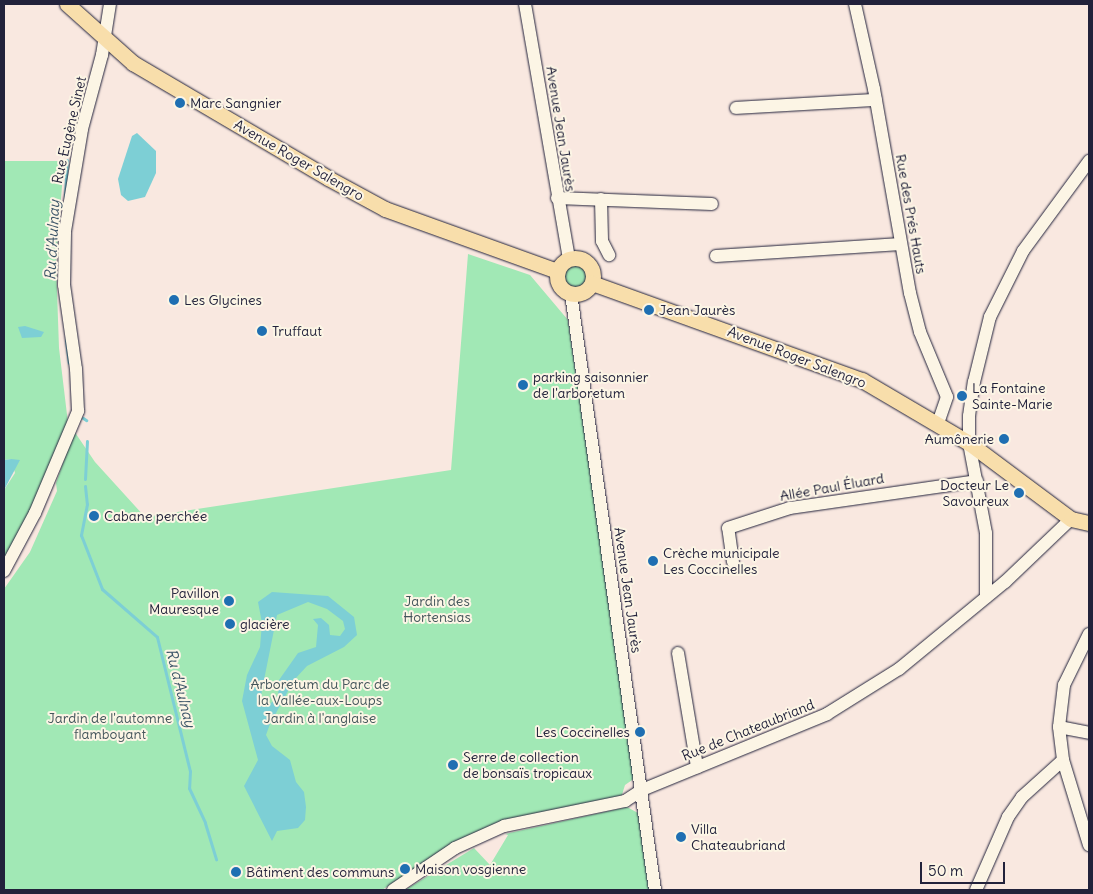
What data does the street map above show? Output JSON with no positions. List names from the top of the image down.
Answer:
{
  "streets": {
    "main road": ["Avenue Roger Salengro"],
    "street": [
      "Avenue Jean Jaurès",
      "Rue Eugène Sinet",
      "Rue des Prés Hauts",
      "Allée Paul Éluard",
      "Rue de Chateaubriand"
    ]
  },
  "crossings": [
    ["Avenue Jean Jaurès", "Avenue Roger Salengro"],
    ["Avenue Jean Jaurès", "Rue de Chateaubriand"],
    ["Rue Eugène Sinet", "Avenue Roger Salengro"],
    ["Avenue Roger Salengro", "Rue des Prés Hauts"],
    ["Avenue Roger Salengro", "Rue de Chateaubriand"]
  ],
  "water": ["Ru d'Aulnay"],
  "parks": [
    "Jardin des Hortensias",
    "Arboretum du Parc de la Vallée-aux-Loups",
    "Jardin de l'automne flamboyant",
    "Jardin à l'anglaise"
  ],
  "places": [
    "Marc Sangnier",
    "Les Glycines",
    "Jean Jaurès",
    "Truffaut",
    "parking saisonnier de l'arboretum",
    "La Fontaine Sainte-Marie",
    "Aumônerie",
    "Docteur Le Savoureux",
    "Cabane perchée",
    "Crèche municipale Les Coccinelles",
    "Pavillon Mauresque",
    "glacière",
    "Les Coccinelles",
    "Serre de collection de bonsaïs tropicaux",
    "Villa Chateaubriand",
    "Maison vosgienne",
    "Bâtiment des communs"
  ],
  "scale_bar": "50 m"
}
